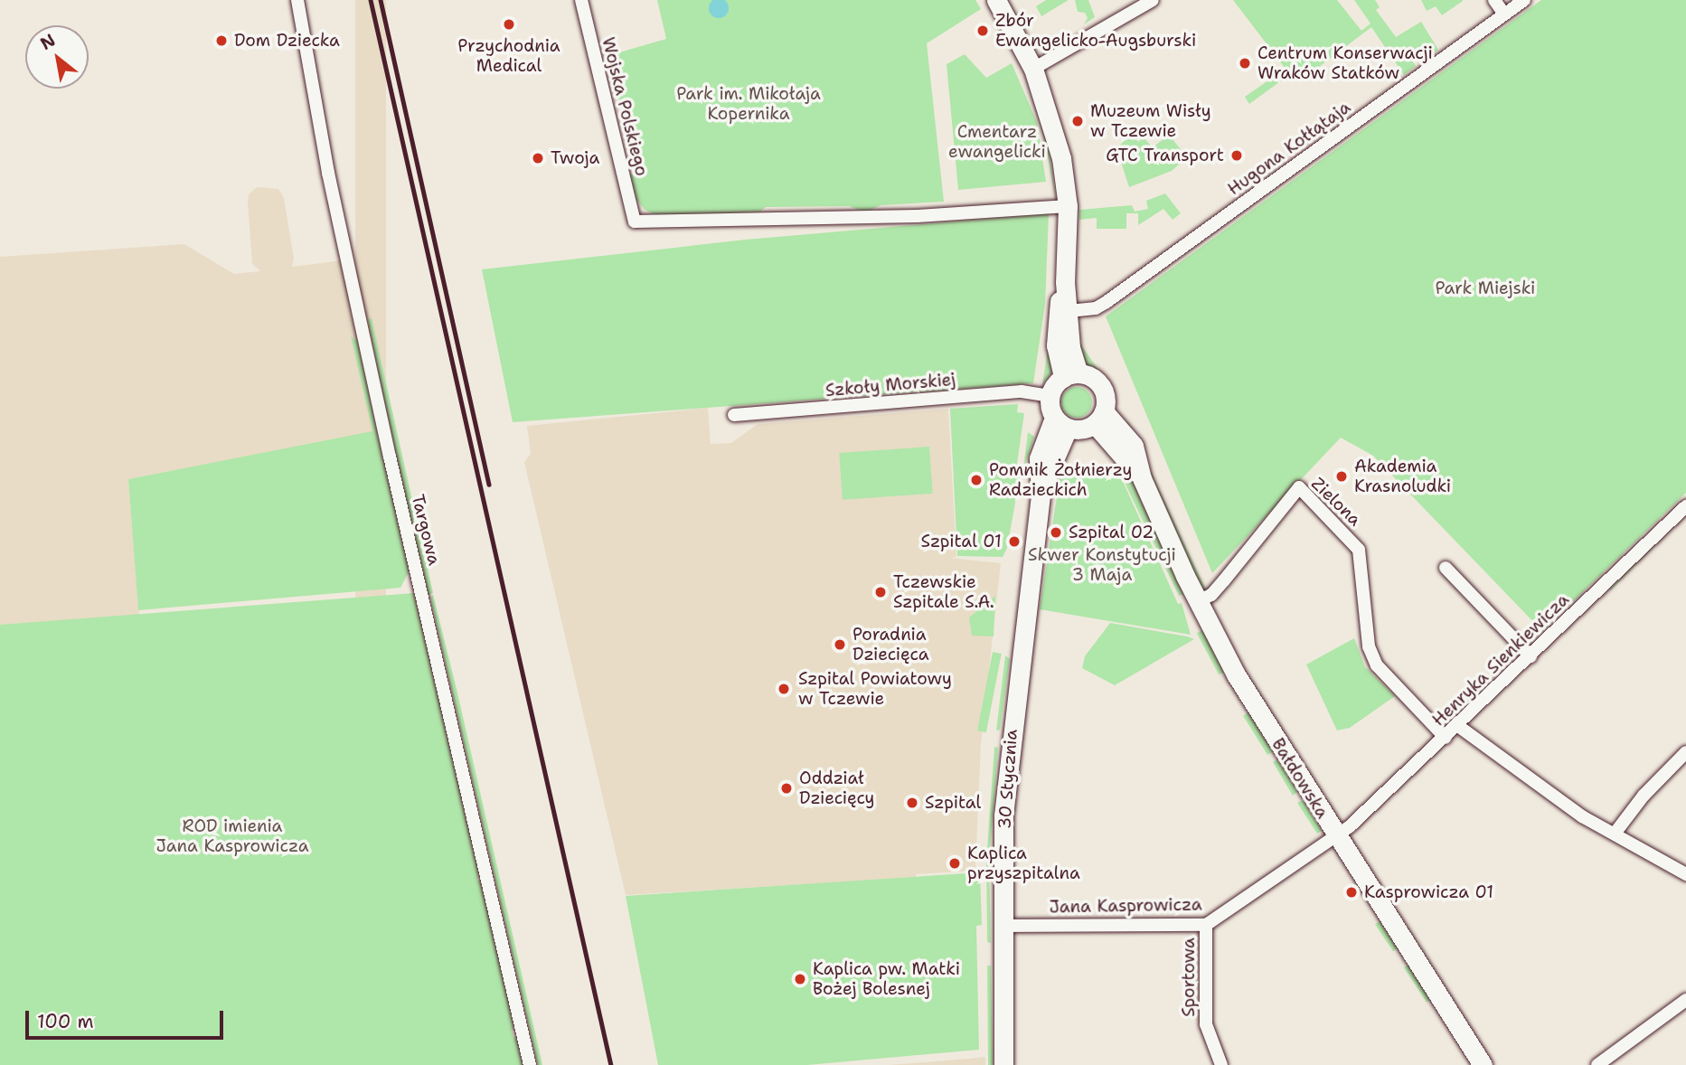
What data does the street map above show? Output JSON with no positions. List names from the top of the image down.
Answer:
{
  "streets": {
    "street": [
      "Wojska Polskiego",
      "Hugona Kołłątaja",
      "Szkoły Morskiej",
      "Zielona",
      "Targowa",
      "Henryka Sienkiewicza",
      "Bałdowska",
      "30 Stycznia",
      "Jana Kasprowicza",
      "Sportowa"
    ]
  },
  "crossings": [
    ["Zielona", "Henryka Sienkiewicza"],
    ["Zielona", "Bałdowska"],
    ["Henryka Sienkiewicza", "Bałdowska"],
    ["Henryka Sienkiewicza", "Jana Kasprowicza"],
    ["Bałdowska", "Jana Kasprowicza"],
    ["30 Stycznia", "Jana Kasprowicza"],
    ["Jana Kasprowicza", "Sportowa"]
  ],
  "parks": [
    "Park im. Mikołaja Kopernika",
    "Cmentarz ewangelicki",
    "Park Miejski",
    "Skwer Konstytucji 3 Maja",
    "ROD imienia Jana Kasprowicza"
  ],
  "places": [
    "Przychodnia Medical",
    "Zbór Ewangelicko-Augsburski",
    "Dom Dziecka",
    "Centrum Konserwacji Wraków Statków",
    "Muzeum Wisły w Tczewie",
    "GTC Transport",
    "Twoja",
    "Akademia Krasnoludki",
    "Pomnik Żołnierzy Radzieckich",
    "Szpital 02",
    "Szpital 01",
    "Tczewskie Szpitale S.A.",
    "Poradnia Dziecięca",
    "Szpital Powiatowy w Tczewie",
    "Oddział Dziecięcy",
    "Szpital",
    "Kaplica przyszpitalna",
    "Kasprowicza 01",
    "Kaplica pw. Matki Bożej Bolesnej"
  ],
  "scale_bar": "100 m",
  "north": "top left"
}
